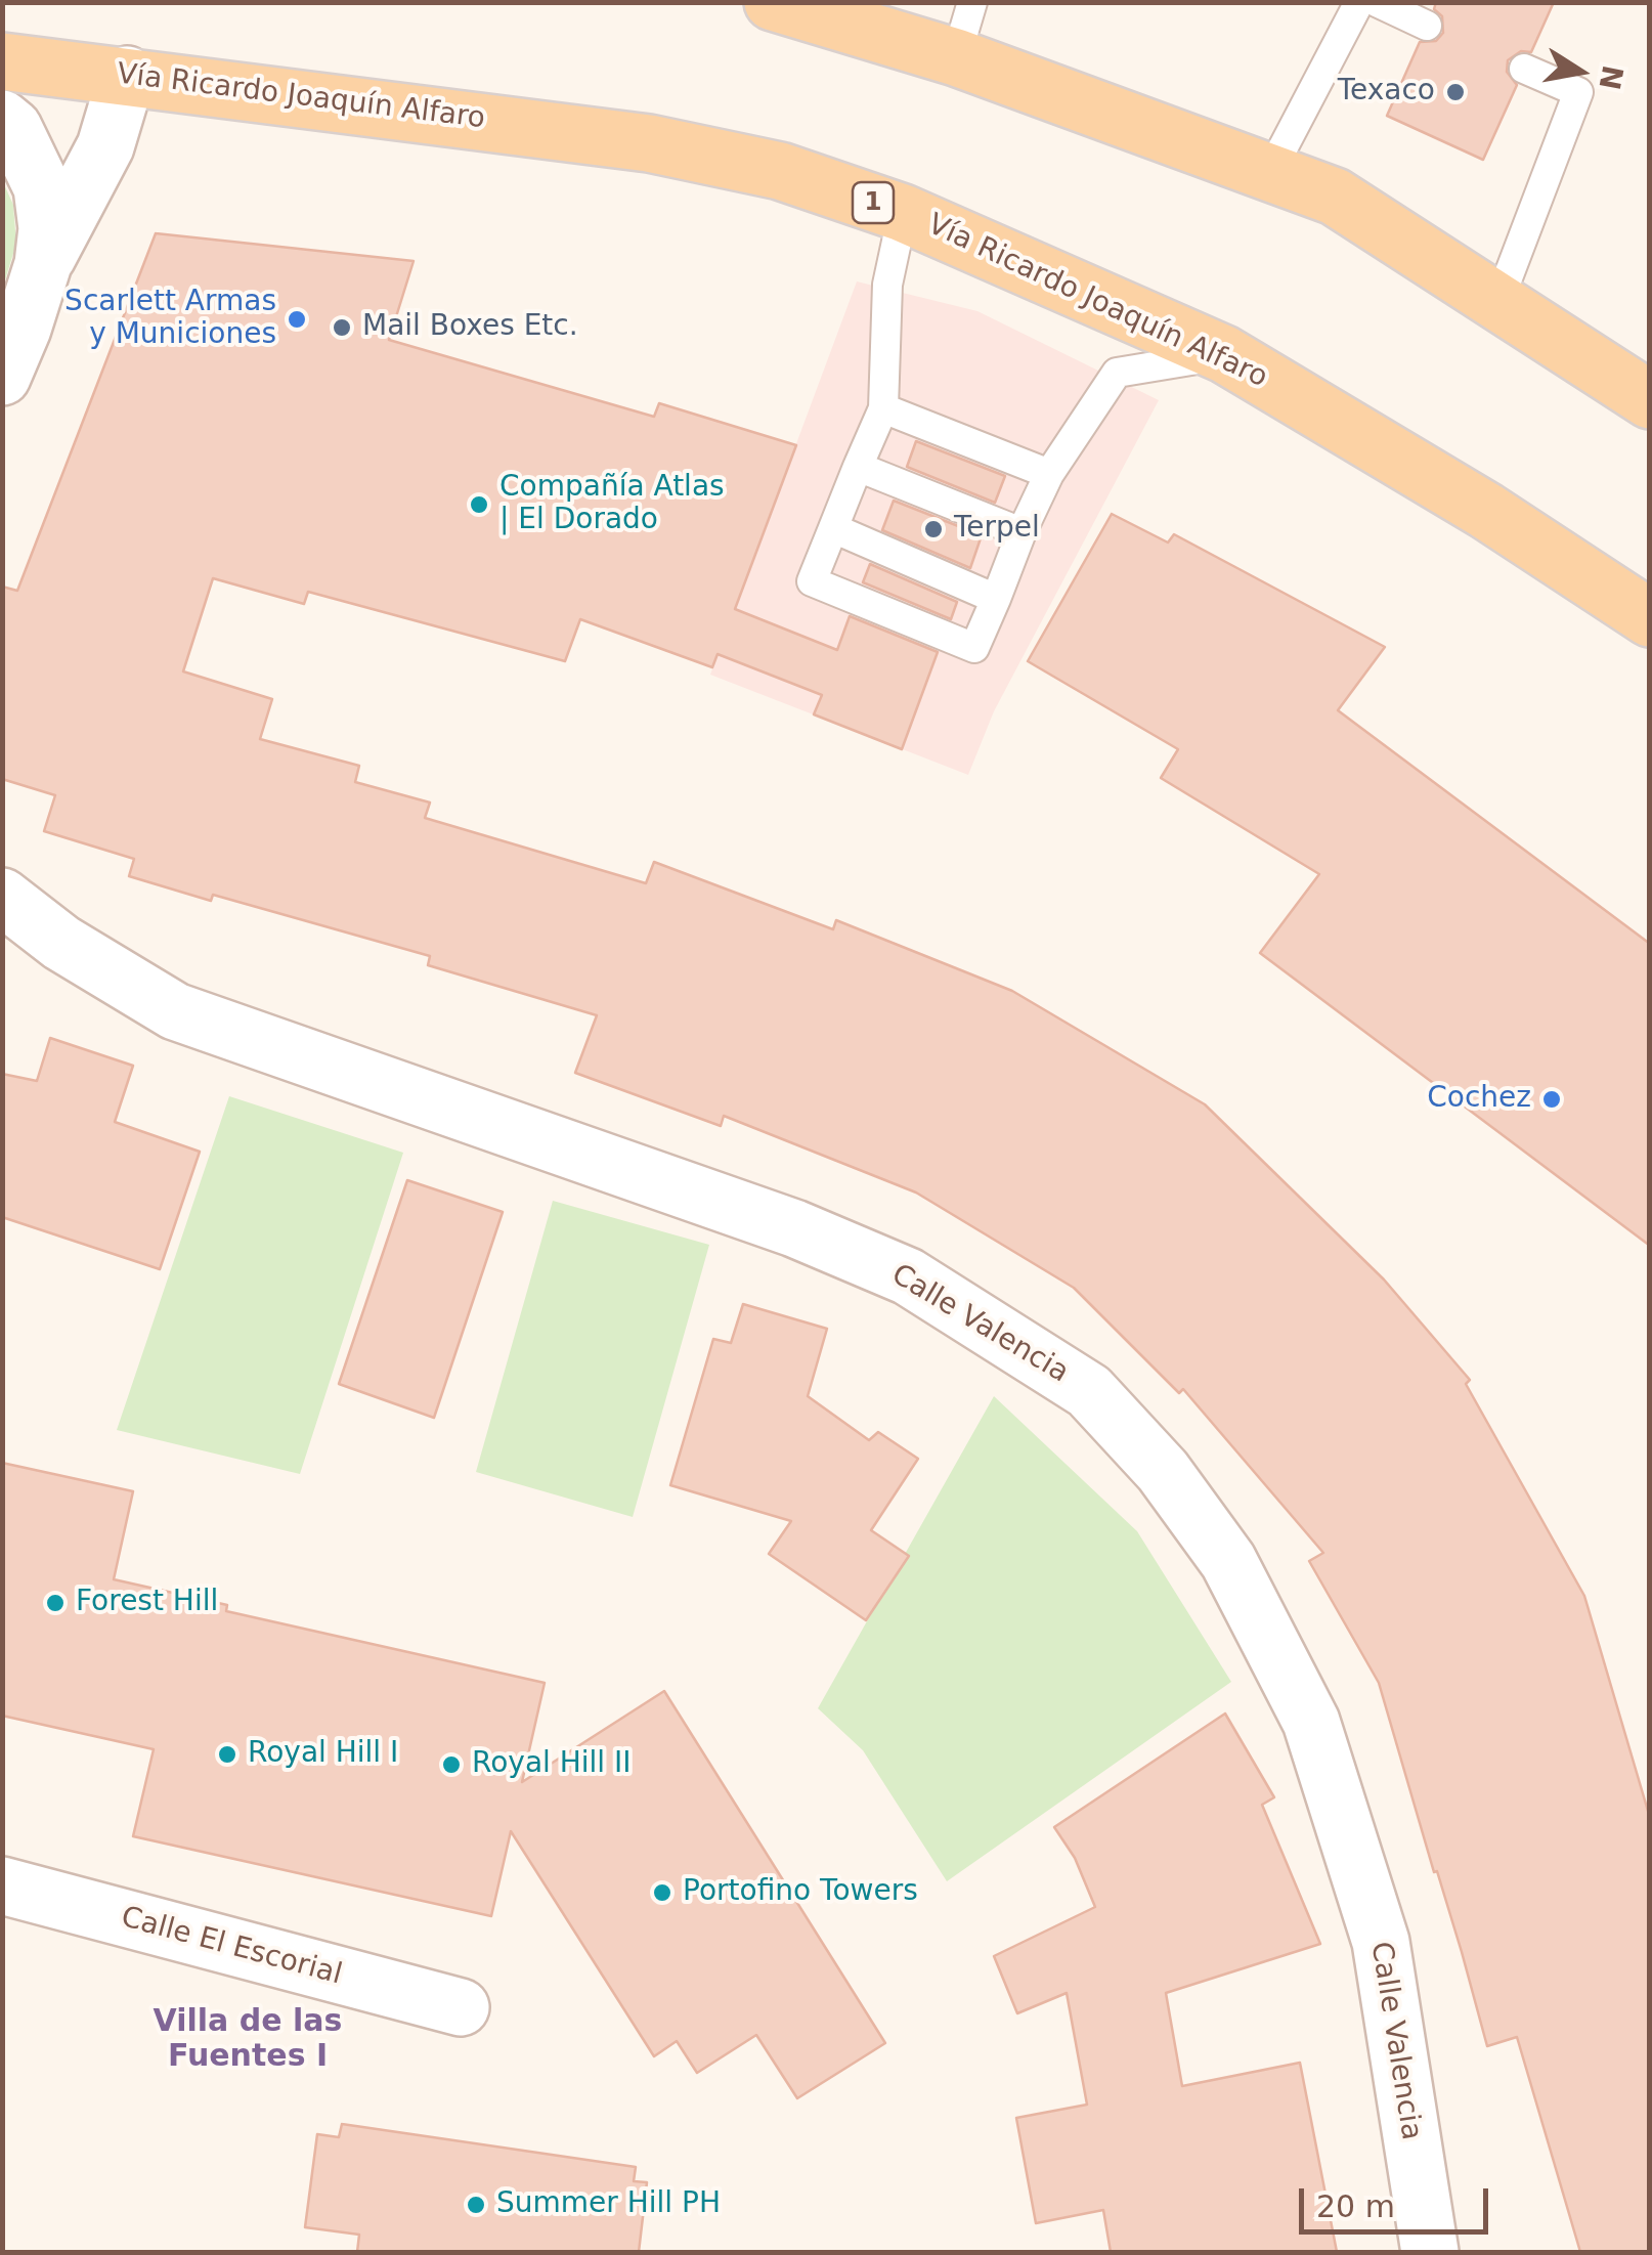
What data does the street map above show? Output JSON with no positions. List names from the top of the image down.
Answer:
{
  "streets": {
    "main road": ["Vía Ricardo Joaquín Alfaro", "1"],
    "street": ["Calle Valencia", "Calle El Escorial"]
  },
  "districts": ["Villa de las Fuentes I"],
  "places": [
    "Texaco",
    "Scarlett Armas y Municiones",
    "Mail Boxes Etc.",
    "Compañía Atlas | El Dorado",
    "Terpel",
    "Cochez",
    "Forest Hill",
    "Royal Hill I",
    "Royal Hill II",
    "Portofino Towers",
    "Summer Hill PH"
  ],
  "scale_bar": "20 m",
  "north": "right"
}
